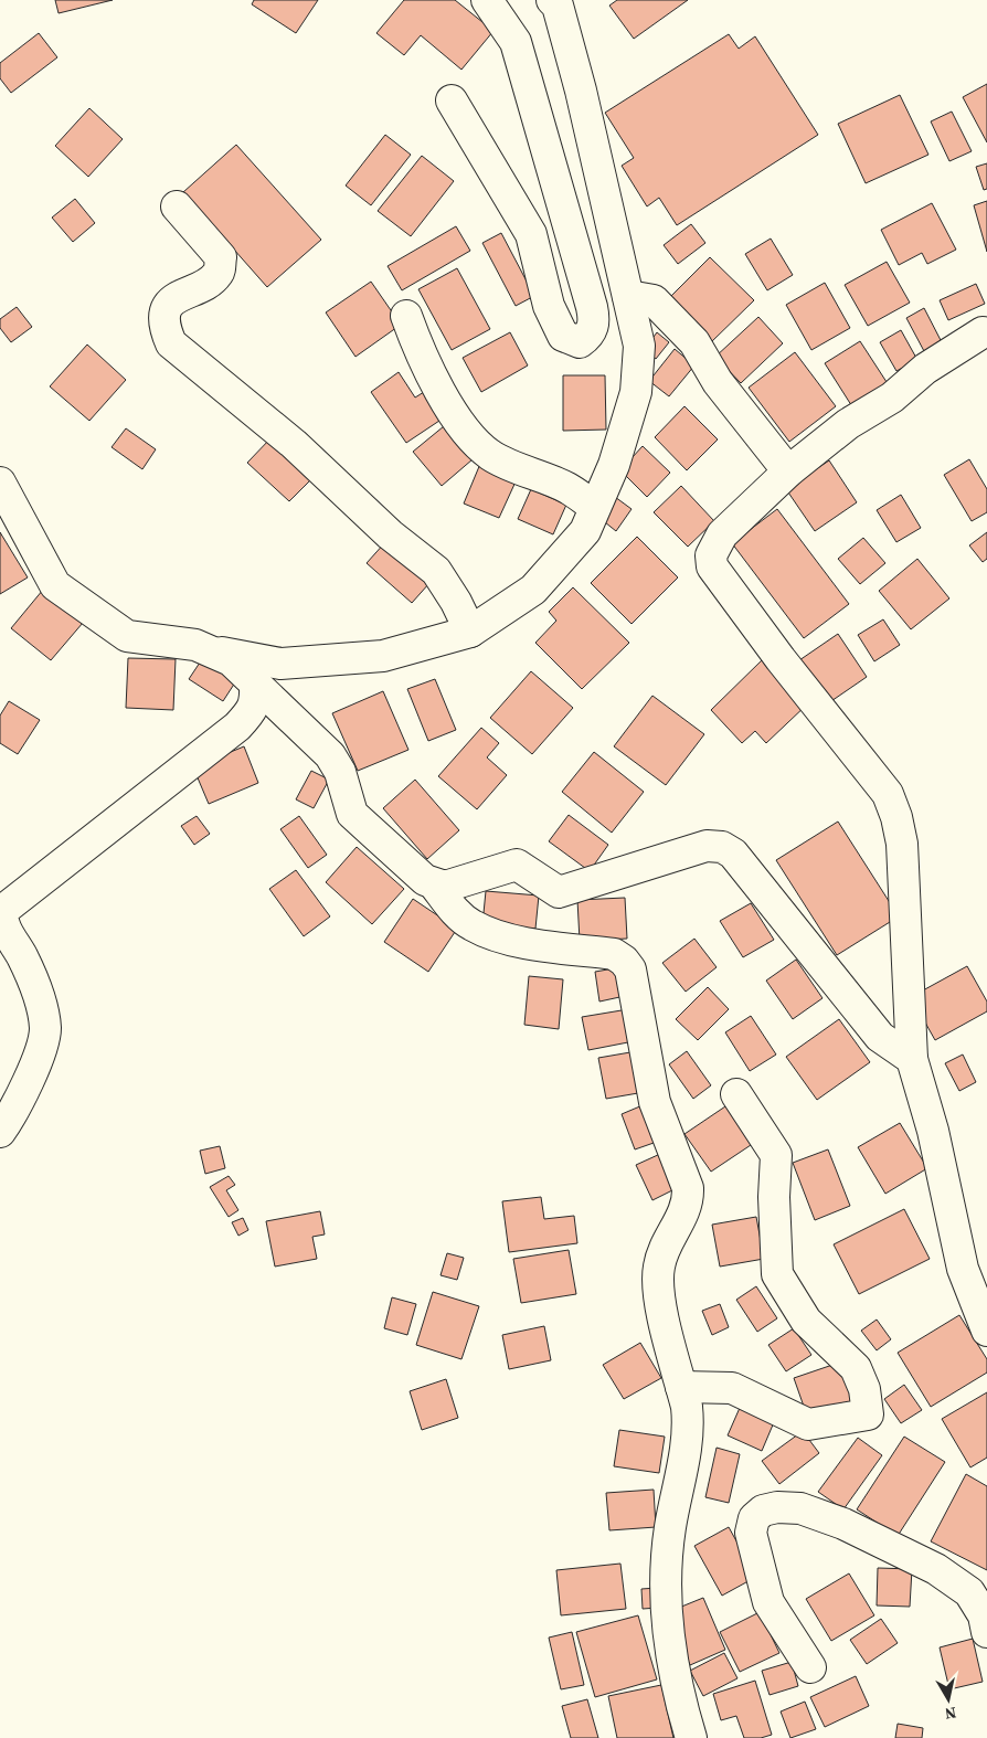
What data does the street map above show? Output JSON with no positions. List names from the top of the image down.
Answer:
{
  "north": "bottom"
}
